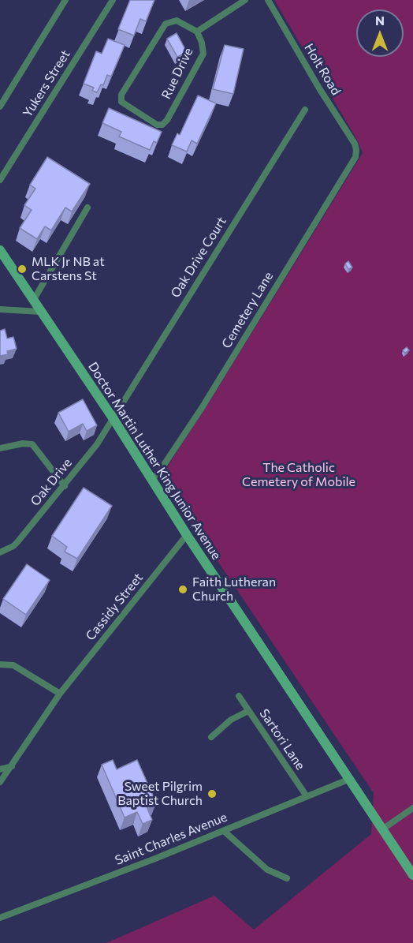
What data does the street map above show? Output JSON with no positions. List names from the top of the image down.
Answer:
{
  "streets": {
    "main road": ["Doctor Martin Luther King Junior Avenue"],
    "street": [
      "Holt Road",
      "Rue Drive",
      "Yukers Street",
      "Oak Drive Court",
      "Cemetery Lane",
      "Oak Drive",
      "Cassidy Street",
      "Sartori Lane",
      "Saint Charles Avenue"
    ]
  },
  "crossings": [
    ["Holt Road", "Cemetery Lane"],
    ["Oak Drive Court", "Doctor Martin Luther King Junior Avenue"],
    ["Oak Drive Court", "Oak Drive"],
    ["Cemetery Lane", "Doctor Martin Luther King Junior Avenue"],
    ["Doctor Martin Luther King Junior Avenue", "Oak Drive"],
    ["Doctor Martin Luther King Junior Avenue", "Cassidy Street"],
    ["Doctor Martin Luther King Junior Avenue", "Saint Charles Avenue"],
    ["Sartori Lane", "Saint Charles Avenue"]
  ],
  "parks": ["The Catholic Cemetery of Mobile"],
  "places": ["MLK Jr NB at Carstens St", "Faith Lutheran Church", "Sweet Pilgrim Baptist Church"],
  "north": "top"
}
